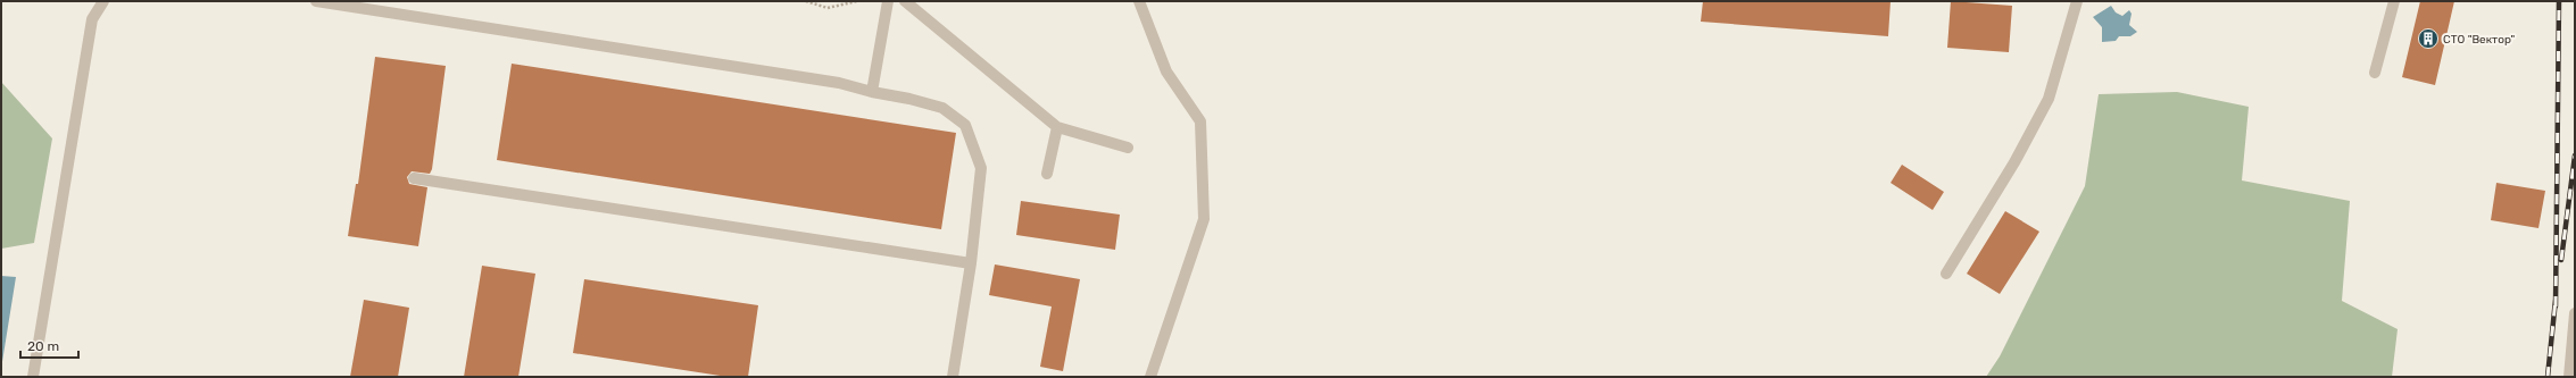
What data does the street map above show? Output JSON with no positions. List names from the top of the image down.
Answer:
{
  "places": {
    "building": ["СТО \"Вектор\""]
  },
  "scale_bar": "20 m"
}
